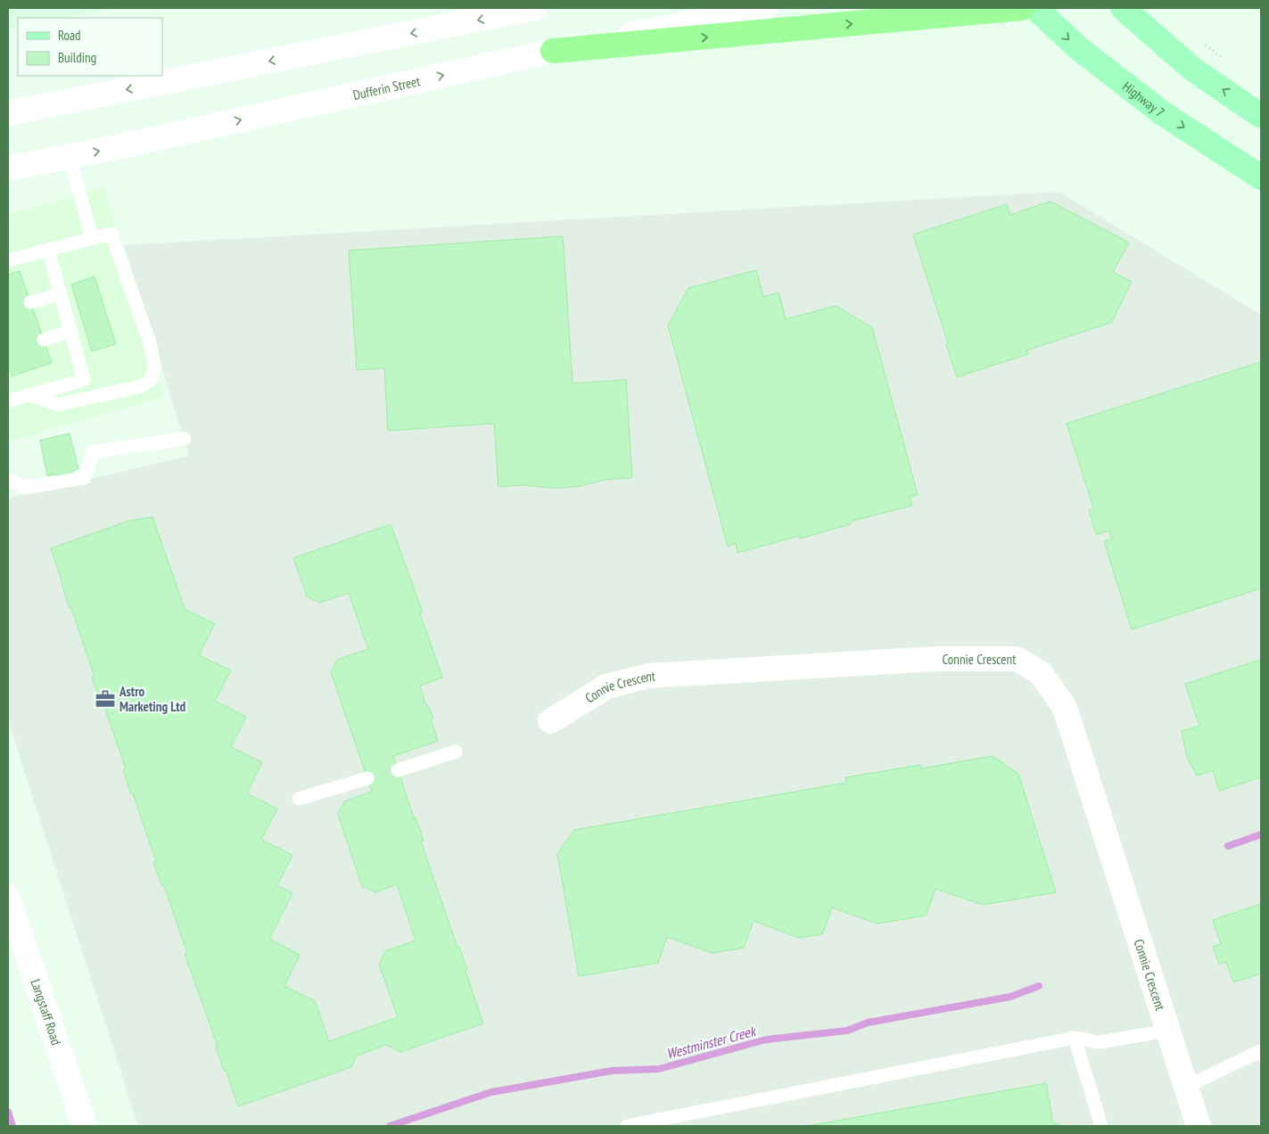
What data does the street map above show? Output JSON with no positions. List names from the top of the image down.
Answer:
{
  "streets": {
    "main road": [
      "Dufferin Street",
      "Highway 7",
      "Connie Crescent",
      "Langstaff Road"
    ]
  },
  "water": ["Westminster Creek"],
  "places": {
    "office": ["Astro Marketing Ltd"]
  },
  "legend": ["Road", "Building"]
}
